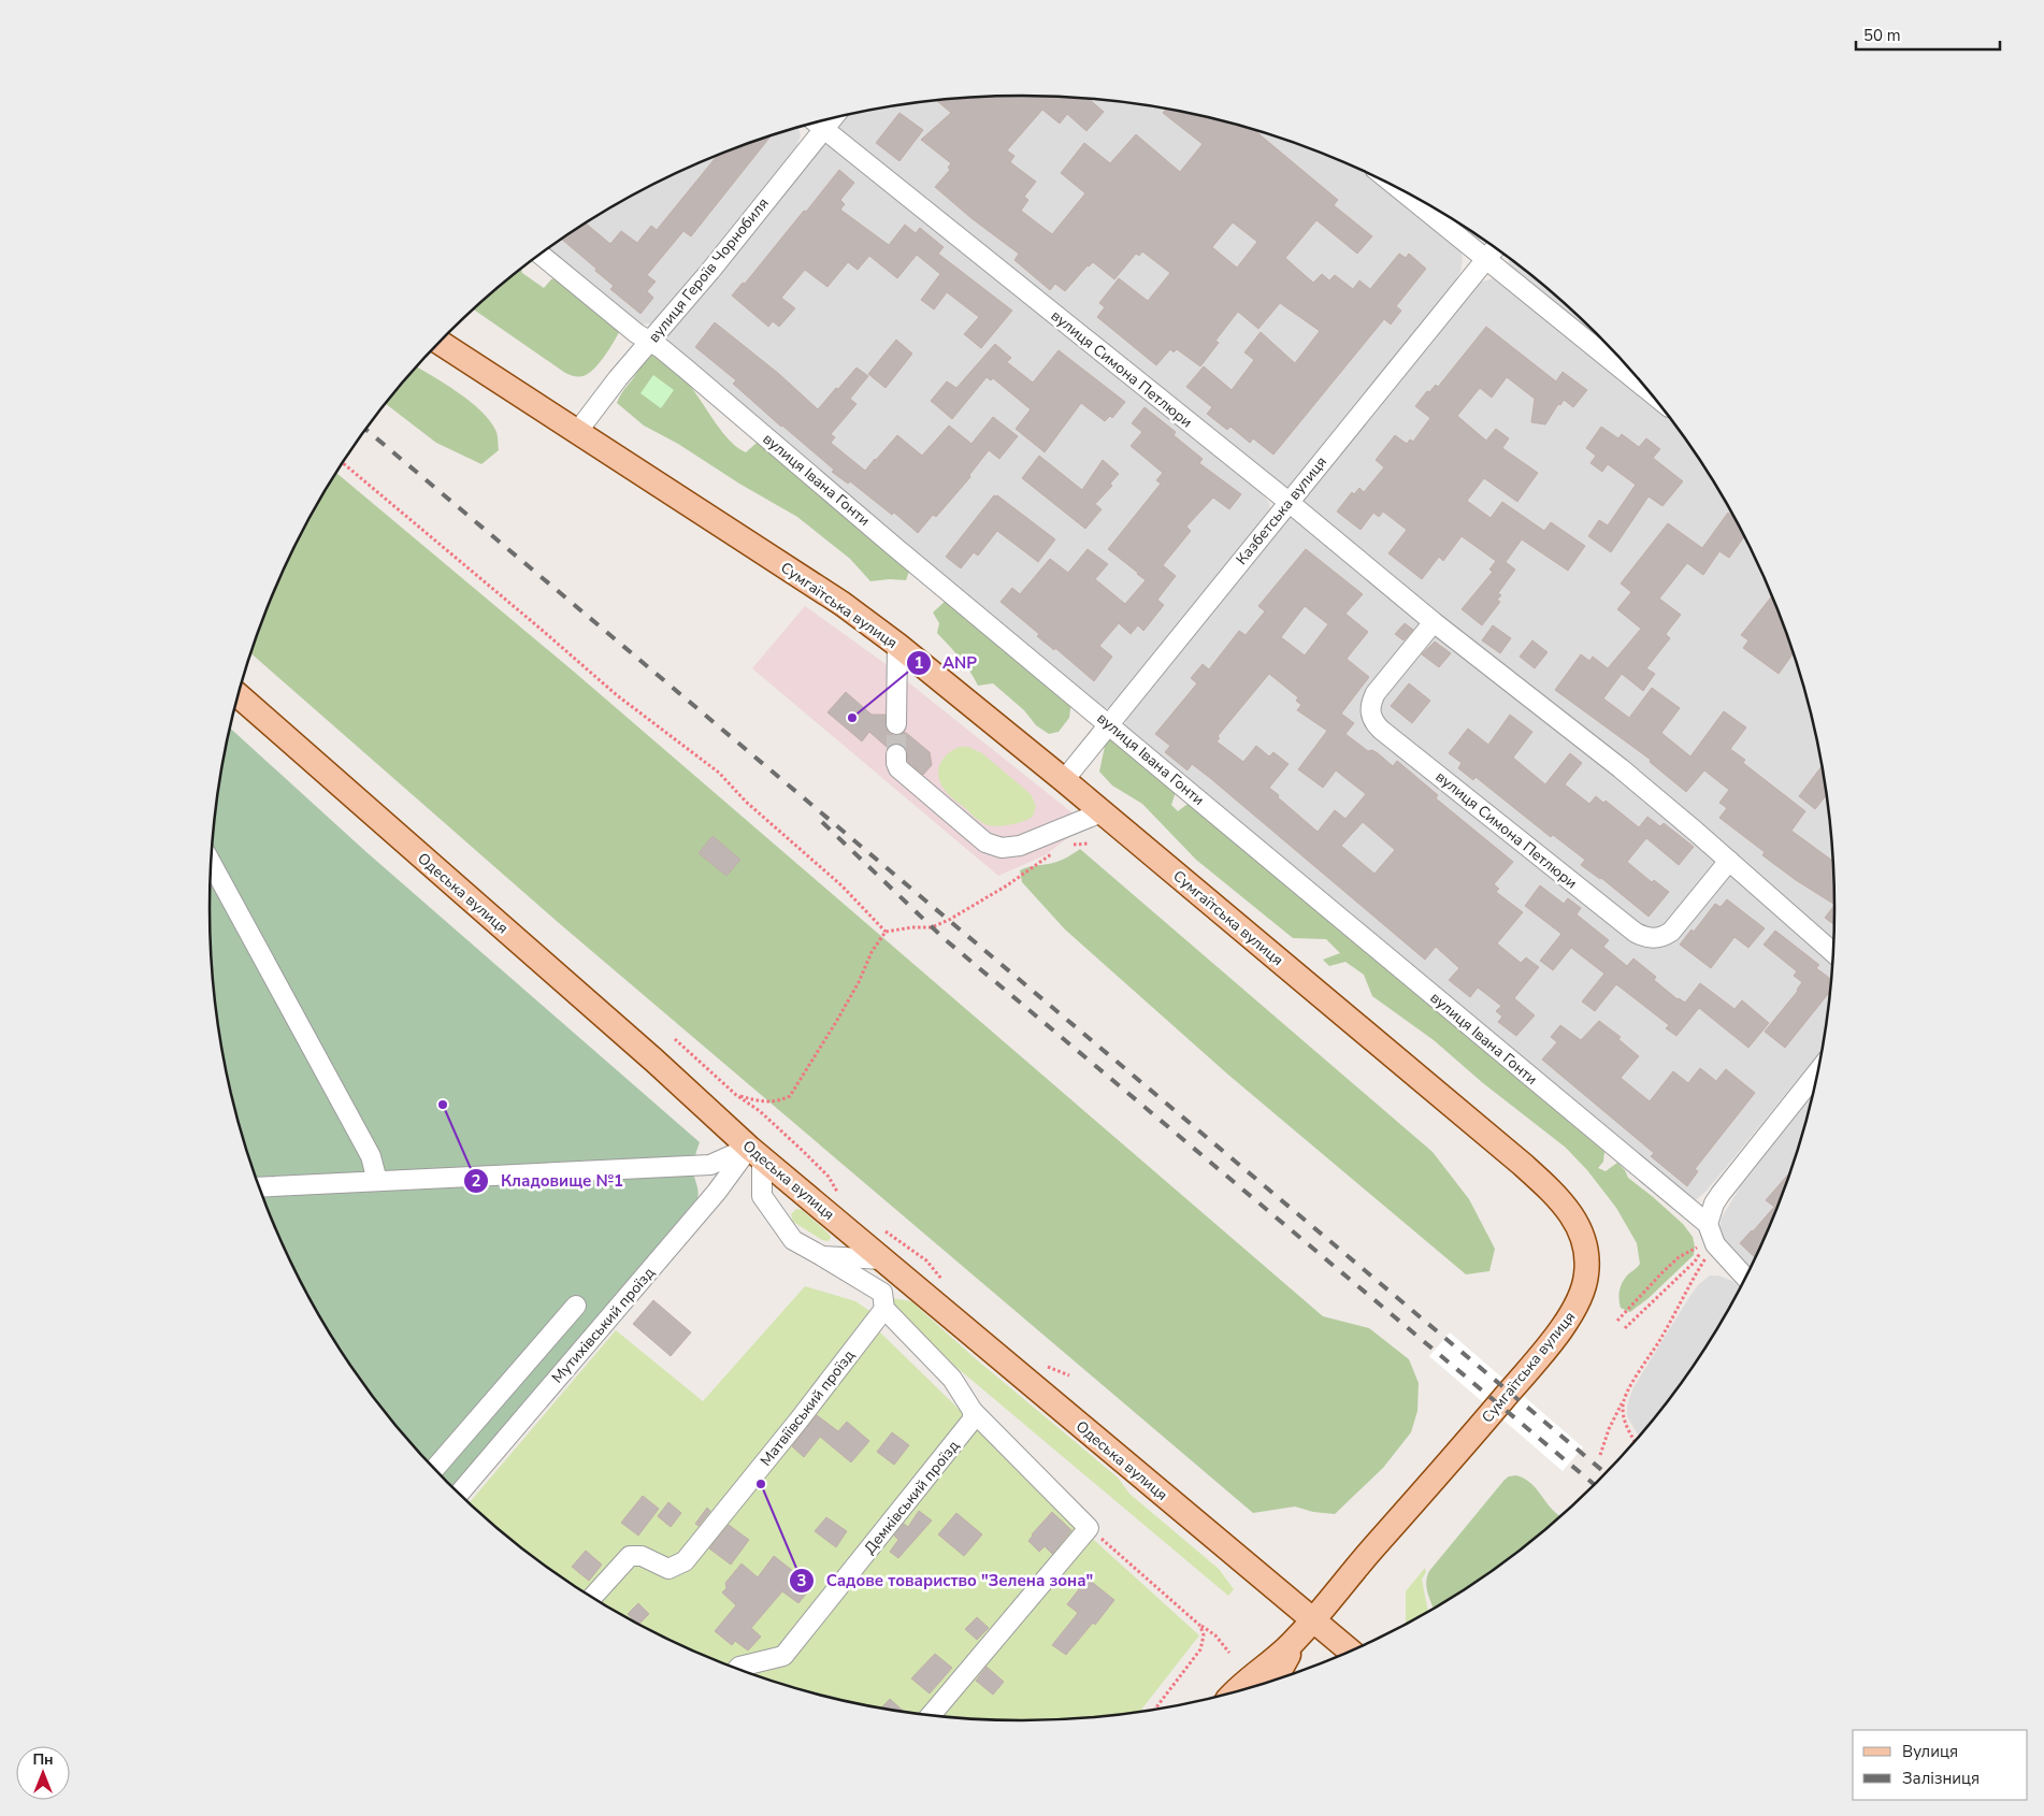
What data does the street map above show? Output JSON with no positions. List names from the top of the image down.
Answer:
{
  "streets": {
    "main road": ["Сумгаїтська вулиця", "Одеська вулиця"],
    "street": [
      "вулиця Героїв Чорнобиля",
      "вулиця Симона Петлюри",
      "вулиця Івана Гонти",
      "Казбетська вулиця",
      "Мутихівський проїзд",
      "Матвіївський проїзд",
      "Демківський проїзд"
    ]
  },
  "crossings": [
    ["вулиця Героїв Чорнобиля", "вулиця Симона Петлюри"],
    ["вулиця Героїв Чорнобиля", "вулиця Івана Гонти"],
    ["вулиця Героїв Чорнобиля", "Сумгаїтська вулиця"],
    ["вулиця Симона Петлюри", "Казбетська вулиця"],
    ["вулиця Івана Гонти", "Казбетська вулиця"],
    ["Казбетська вулиця", "Сумгаїтська вулиця"],
    ["Сумгаїтська вулиця", "Одеська вулиця"],
    ["Одеська вулиця", "Мутихівський проїзд"]
  ],
  "places": ["ANP", "Кладовище №1", "Садове товариство \"Зелена зона\""],
  "legend": ["Вулиця", "Залізниця"],
  "scale_bar": "50 m",
  "north": "top"
}
